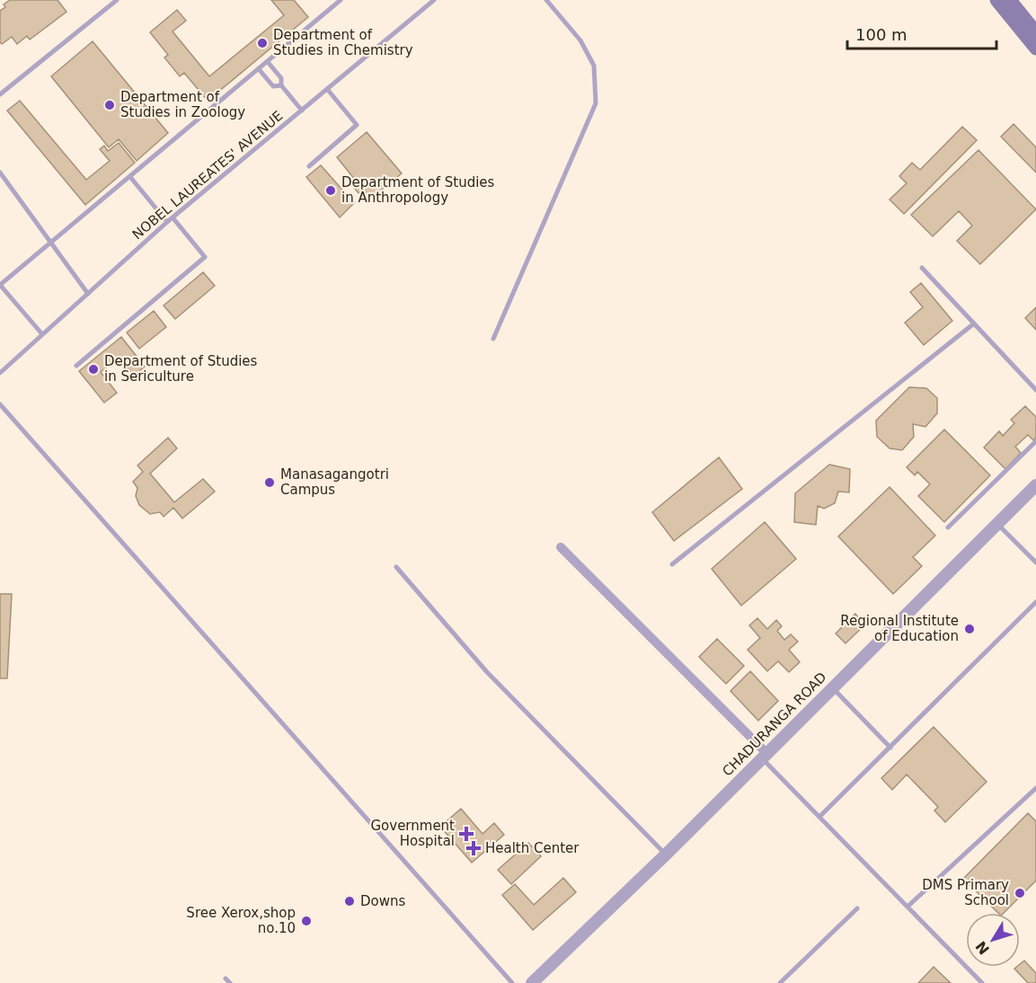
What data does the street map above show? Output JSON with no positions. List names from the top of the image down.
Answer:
{
  "streets": {
    "street": ["CHADURANGA ROAD"],
    "lane": ["NOBEL LAUREATES' AVENUE"]
  },
  "places": {
    "other": [
      "Department of Studies in Chemistry",
      "Department of Studies in Zoology",
      "Department of Studies in Anthropology",
      "Department of Studies in Sericulture",
      "Manasagangotri Campus",
      "Regional Institute of Education",
      "DMS Primary School",
      "Downs",
      "Sree Xerox,shop no.10"
    ],
    "health": ["Government Hospital", "Health Center"]
  },
  "scale_bar": "100 m",
  "north": "bottom left"
}
